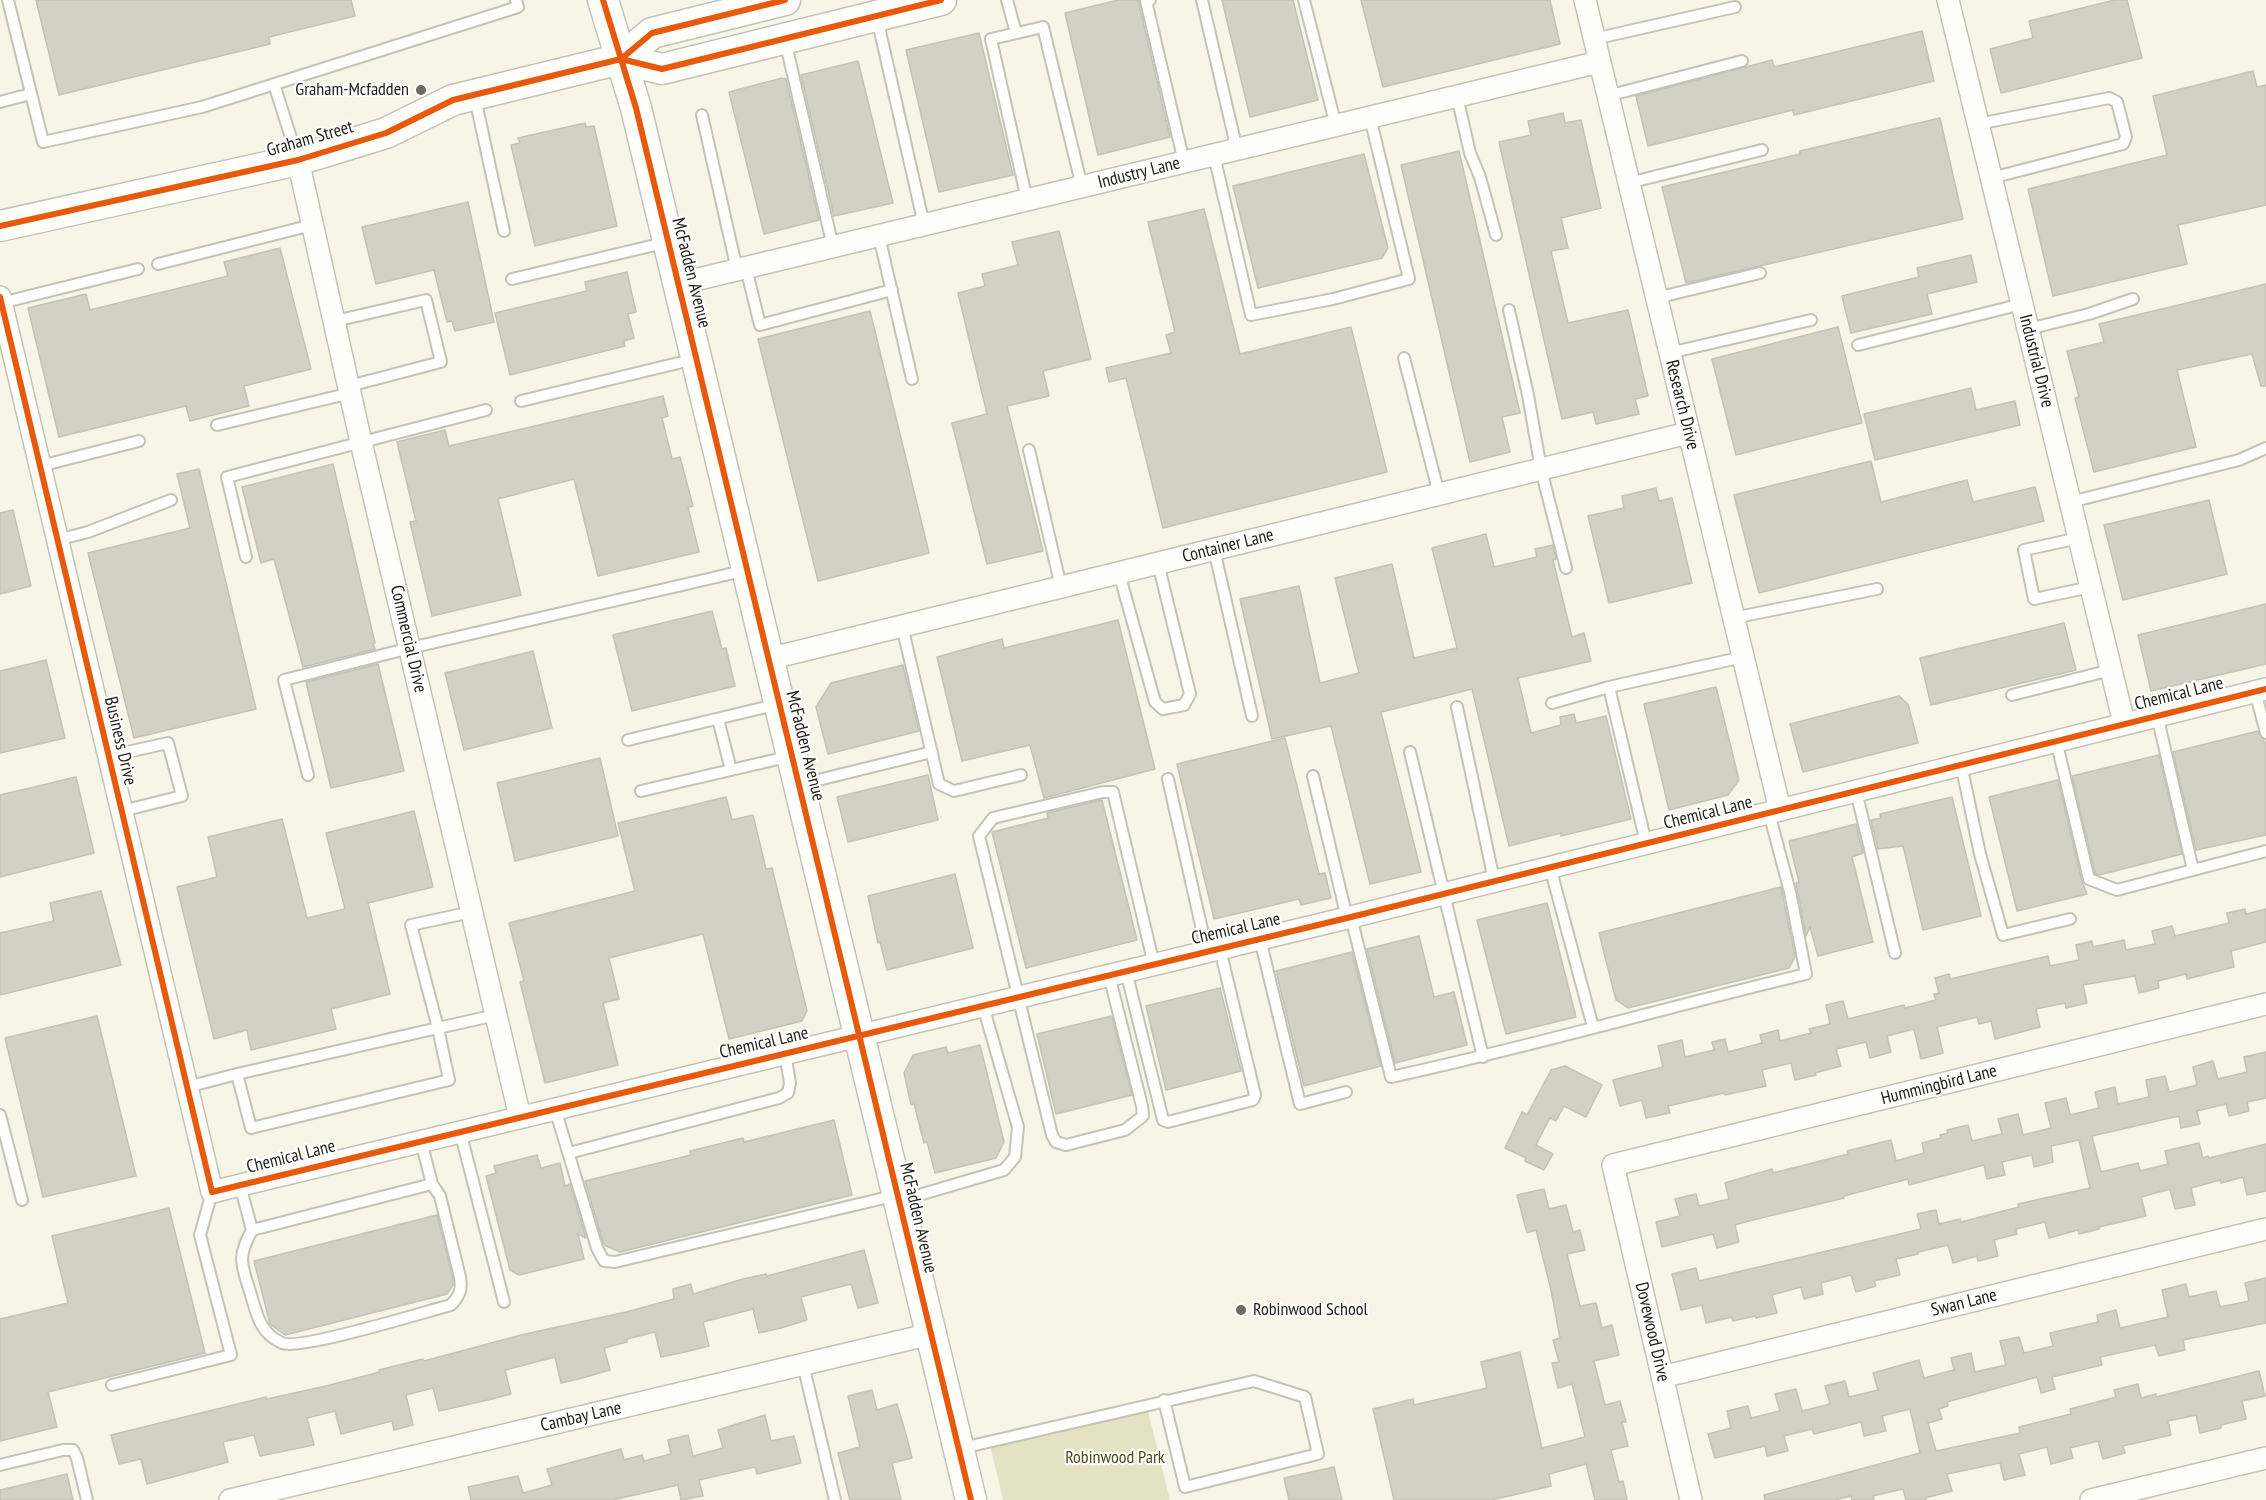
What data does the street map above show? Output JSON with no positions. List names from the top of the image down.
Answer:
{
  "streets": {
    "street": [
      "Graham Street",
      "Industry Lane",
      "McFadden Avenue",
      "Industrial Drive",
      "Research Drive",
      "Container Lane",
      "Commercial Drive",
      "Chemical Lane",
      "Business Drive",
      "Hummingbird Lane",
      "Swan Lane",
      "Dovewood Drive",
      "Cambay Lane"
    ]
  },
  "crossings": [
    ["Graham Street", "McFadden Avenue"],
    ["Graham Street", "Commercial Drive"],
    ["Industry Lane", "McFadden Avenue"],
    ["Industry Lane", "Research Drive"],
    ["McFadden Avenue", "Container Lane"],
    ["McFadden Avenue", "Chemical Lane"],
    ["McFadden Avenue", "Cambay Lane"],
    ["Industrial Drive", "Chemical Lane"],
    ["Research Drive", "Container Lane"],
    ["Research Drive", "Chemical Lane"],
    ["Commercial Drive", "Chemical Lane"],
    ["Chemical Lane", "Business Drive"],
    ["Hummingbird Lane", "Dovewood Drive"],
    ["Swan Lane", "Dovewood Drive"]
  ],
  "parks": ["Robinwood Park"],
  "places": ["Graham-Mcfadden", "Robinwood School"]
}
